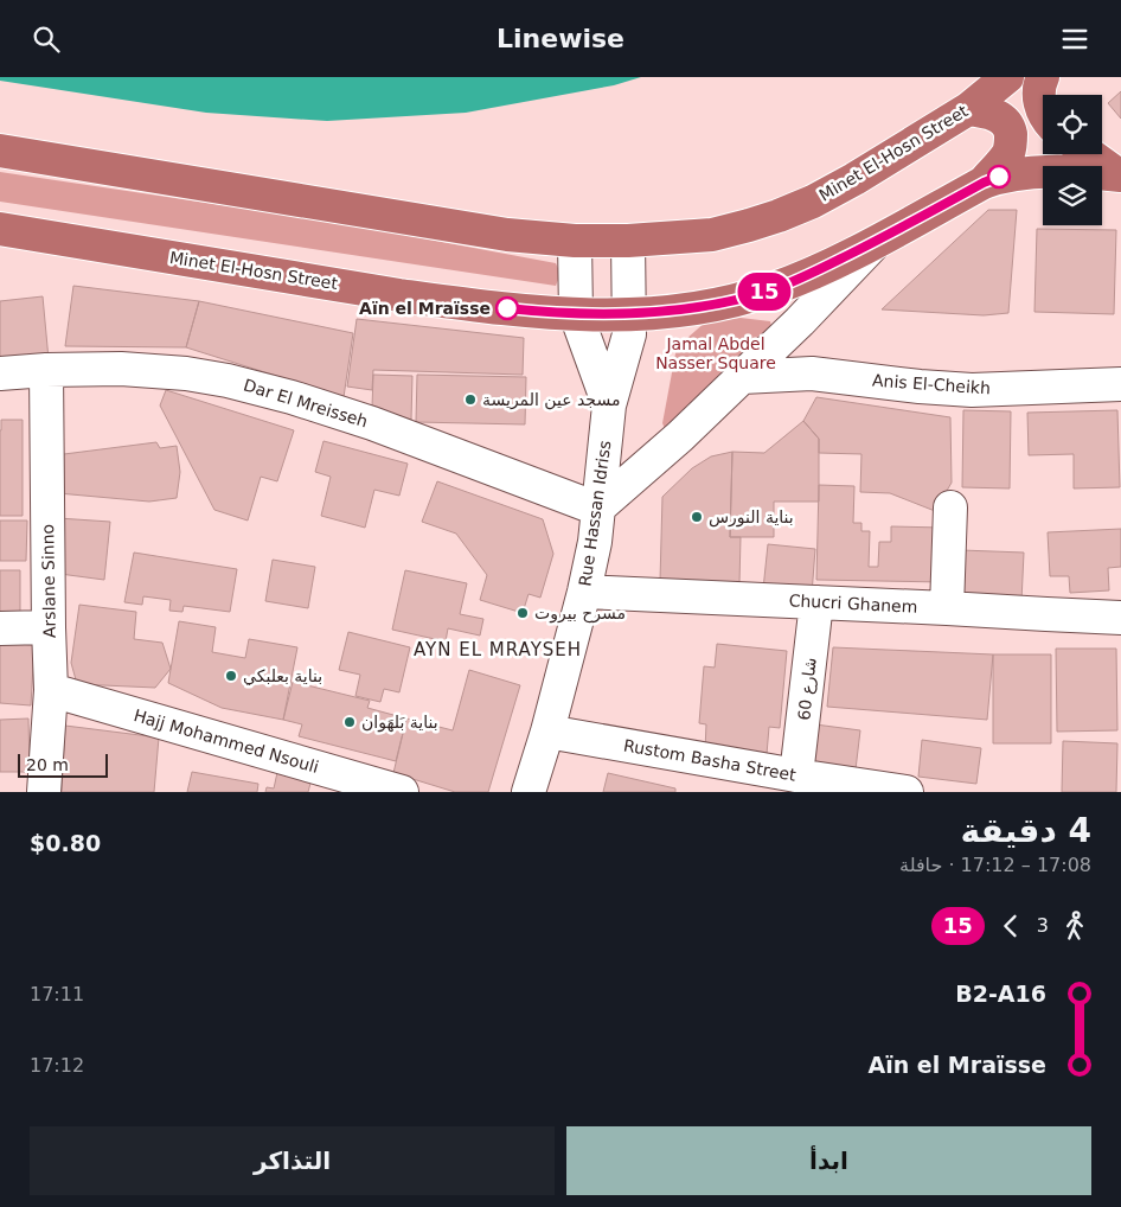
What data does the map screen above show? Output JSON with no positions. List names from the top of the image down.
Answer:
{
  "streets": {
    "highway": ["Minet El-Hosn Street"],
    "street": [
      "Anis El-Cheikh",
      "Dar El Mreisseh",
      "Rue Hassan Idriss",
      "Arslane Sinno",
      "Chucri Ghanem",
      "شارع 60",
      "Hajj Mohammed Nsouli",
      "Rustom Basha Street"
    ]
  },
  "crossings": [
    ["Minet El-Hosn Street", "Rue Hassan Idriss"],
    ["Dar El Mreisseh", "Rue Hassan Idriss"],
    ["Dar El Mreisseh", "Arslane Sinno"],
    ["Rue Hassan Idriss", "Chucri Ghanem"],
    ["Rue Hassan Idriss", "Rustom Basha Street"],
    ["Arslane Sinno", "Hajj Mohammed Nsouli"],
    ["Chucri Ghanem", "شارع 60"],
    ["شارع 60", "Rustom Basha Street"]
  ],
  "districts": ["AYN EL MRAYSEH"],
  "parks": ["Jamal Abdel Nasser Square"],
  "places": [
    "Aïn el Mraïsse",
    "مسجد عين المريسة",
    "بناية النورس",
    "مسرح بيروت",
    "بناية بعلبكي",
    "بناية بَلهَوان"
  ],
  "lines": ["bus line 15"],
  "scale_bar": "20 m",
  "page": {
    "header": "Linewise",
    "on_map": "15",
    "scale": "20 m",
    "heading": ["4 دقيقة", "17:08 – 17:12 · حافلة", "$0.80"],
    "legs": ["3", "15"],
    "list": [
      {
        "name": "B2-A16",
        "value": "17:11"
      },
      {
        "name": "Aïn el Mraïsse",
        "value": "17:12"
      }
    ],
    "buttons": ["ابدأ", "التذاكر"]
  }
}
